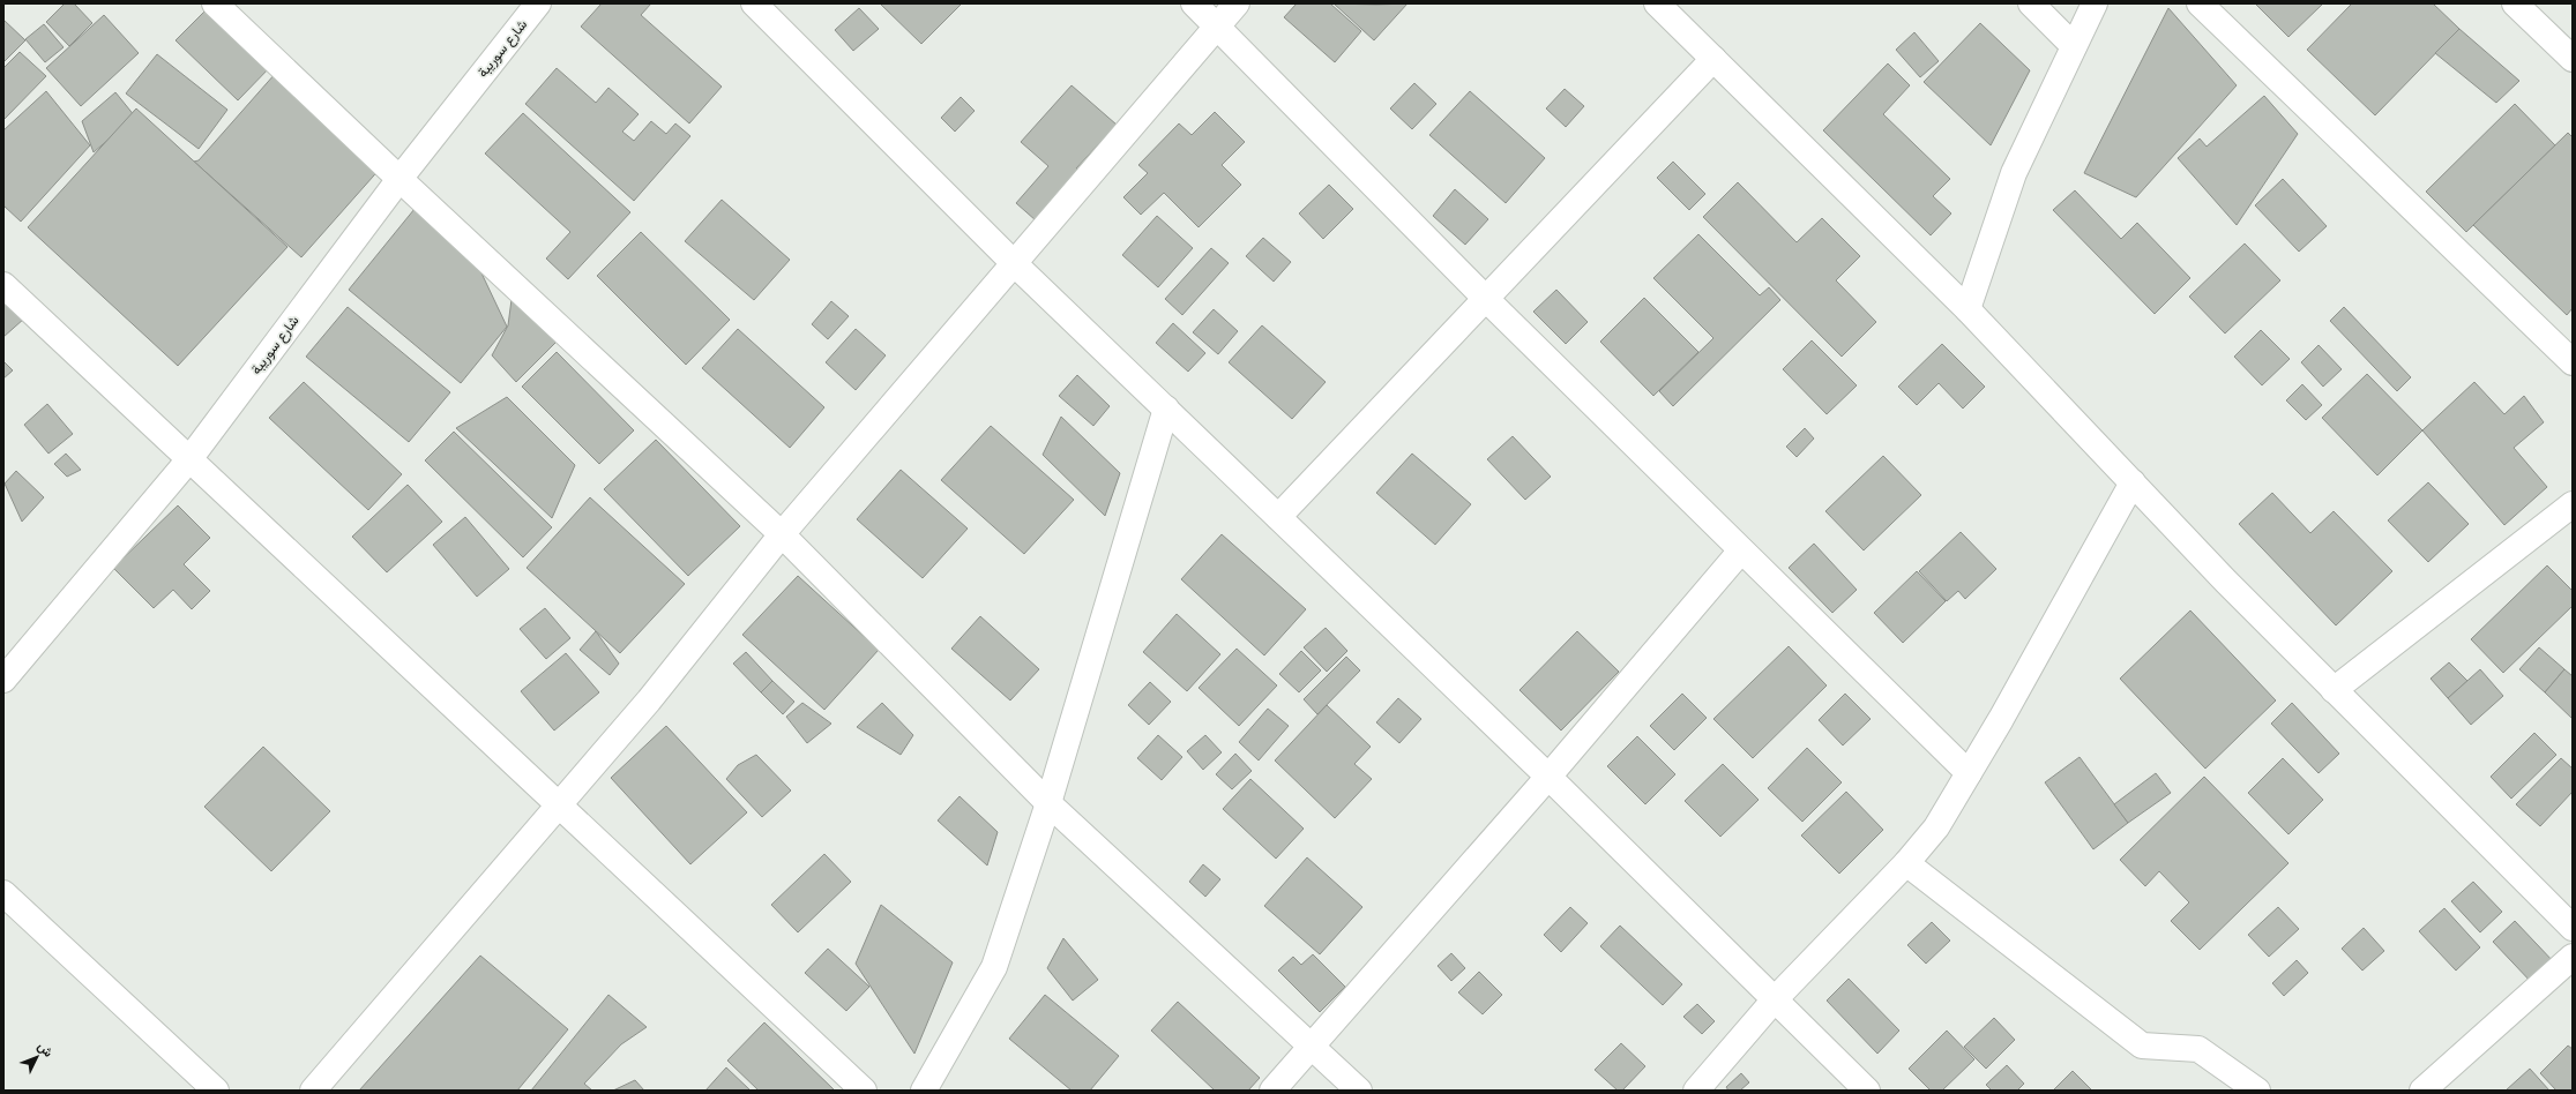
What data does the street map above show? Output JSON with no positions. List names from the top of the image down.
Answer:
{
  "streets": {
    "street": ["شارع سوريبة"]
  },
  "north": "top right"
}
